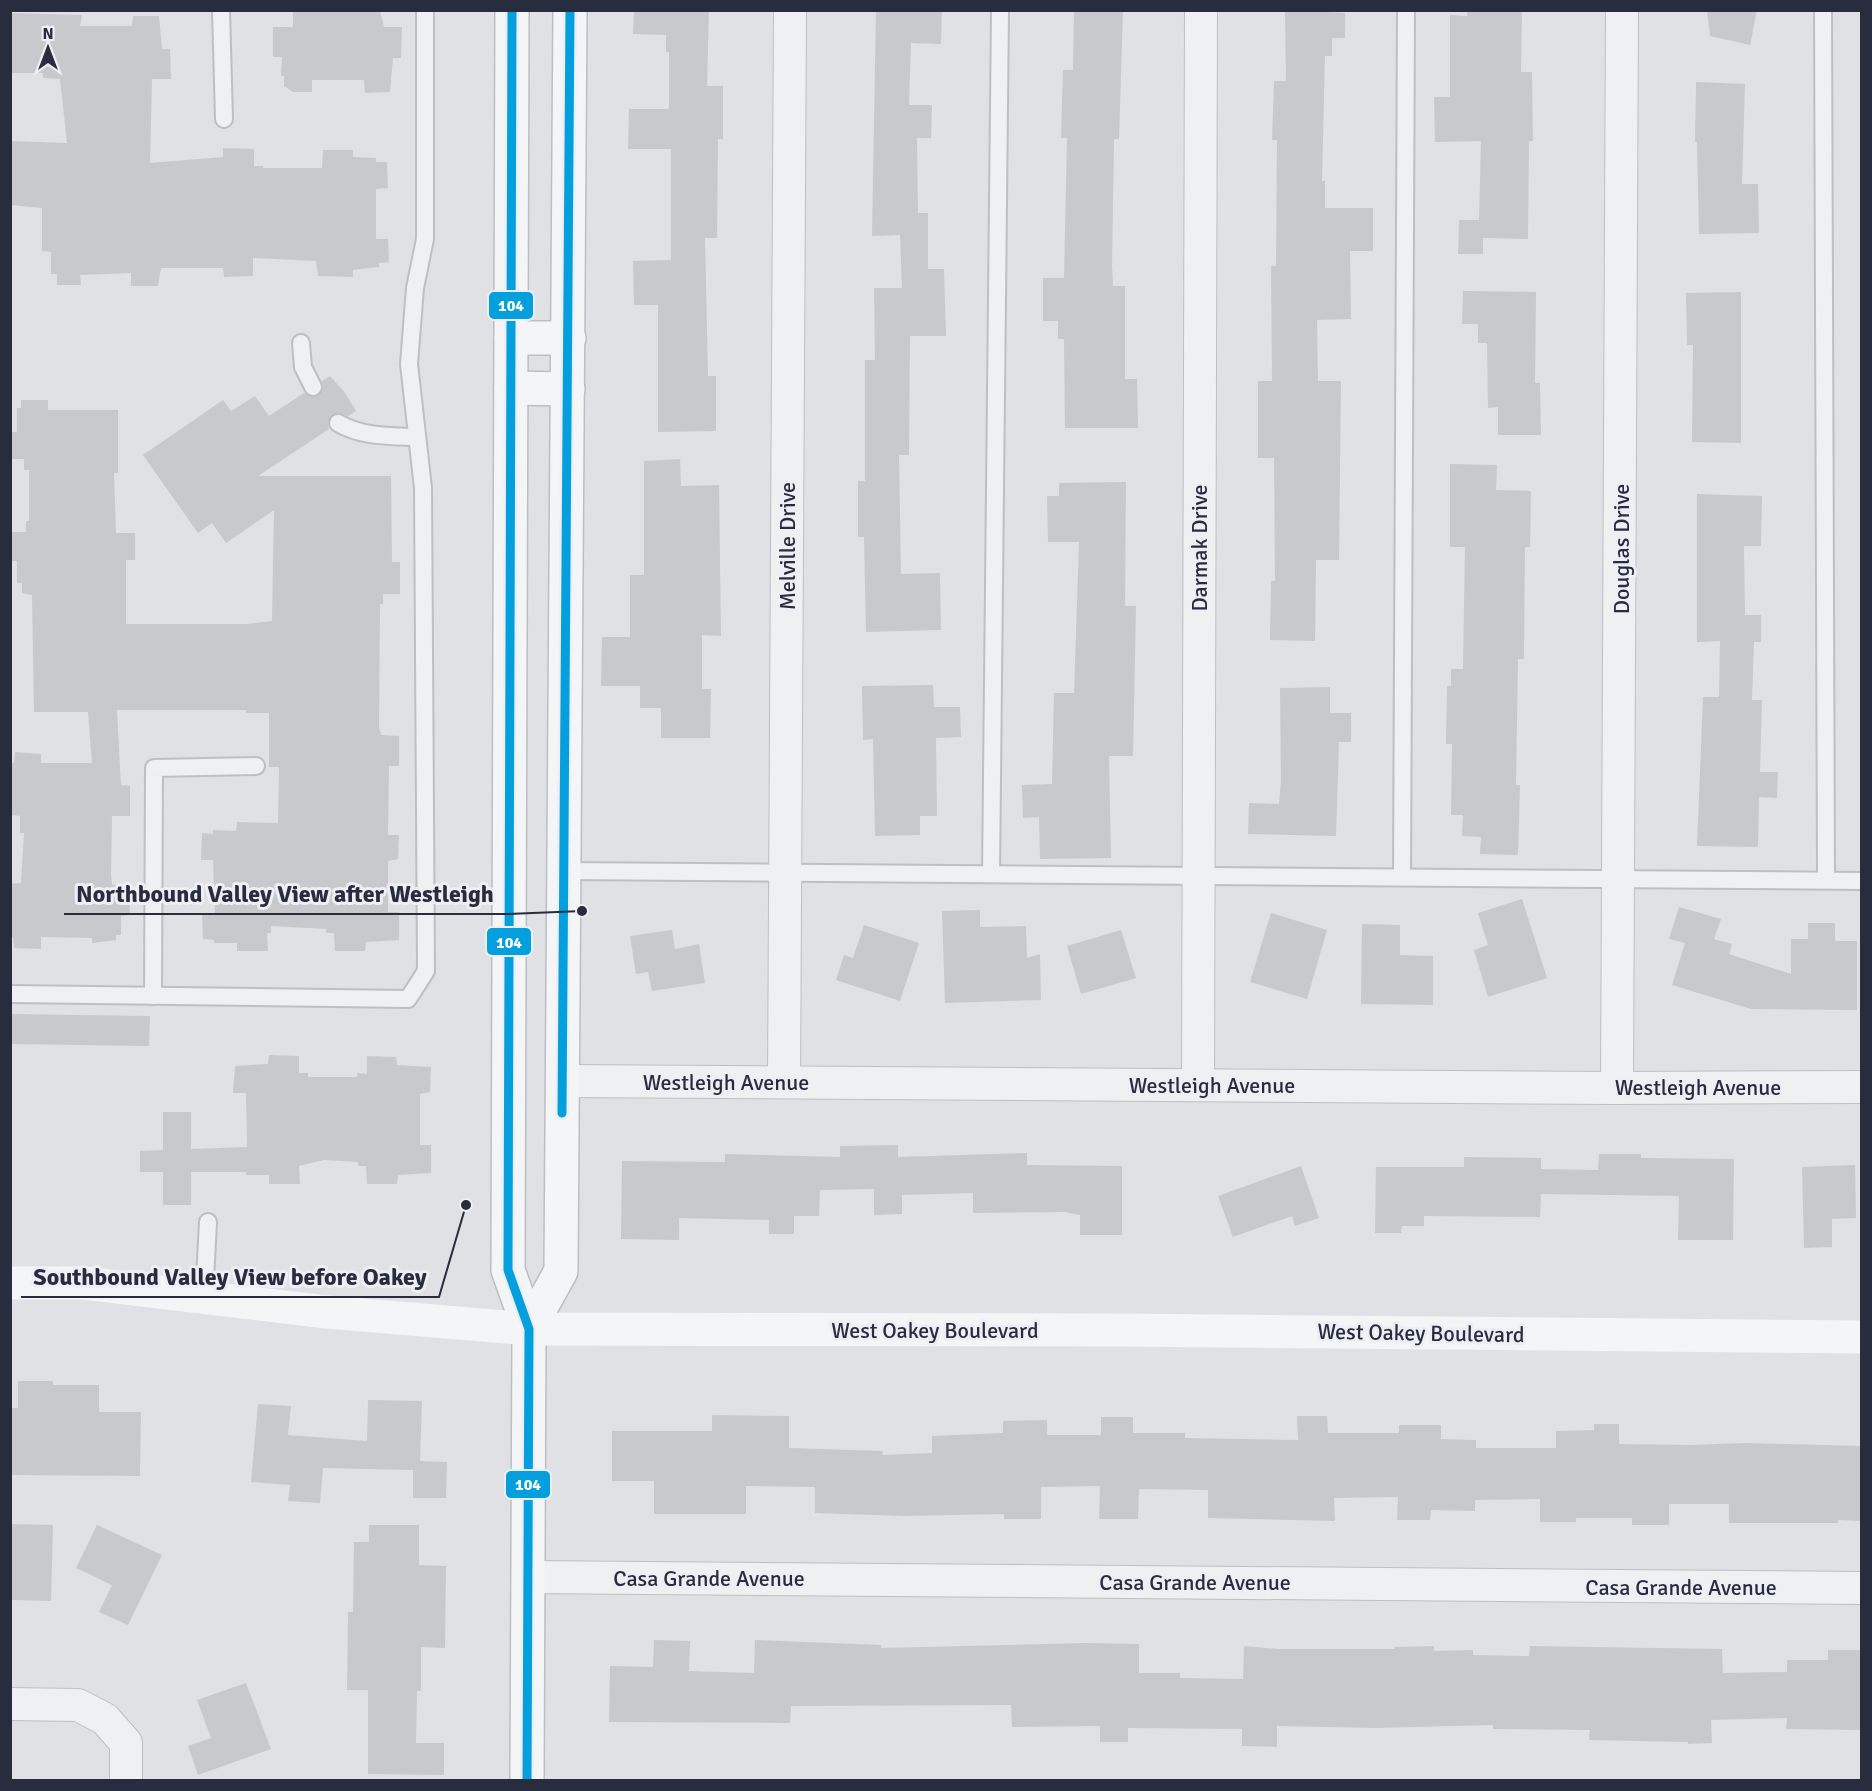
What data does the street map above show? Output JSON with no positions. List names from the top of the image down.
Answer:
{
  "streets": {
    "main road": ["West Oakey Boulevard"],
    "street": [
      "Melville Drive",
      "Darmak Drive",
      "Douglas Drive",
      "Westleigh Avenue",
      "Casa Grande Avenue"
    ]
  },
  "crossings": [
    ["Melville Drive", "Westleigh Avenue"],
    ["Darmak Drive", "Westleigh Avenue"],
    ["Douglas Drive", "Westleigh Avenue"]
  ],
  "places": ["Northbound Valley View after Westleigh", "Southbound Valley View before Oakey"],
  "lines": ["transit line 104"],
  "north": "top"
}
